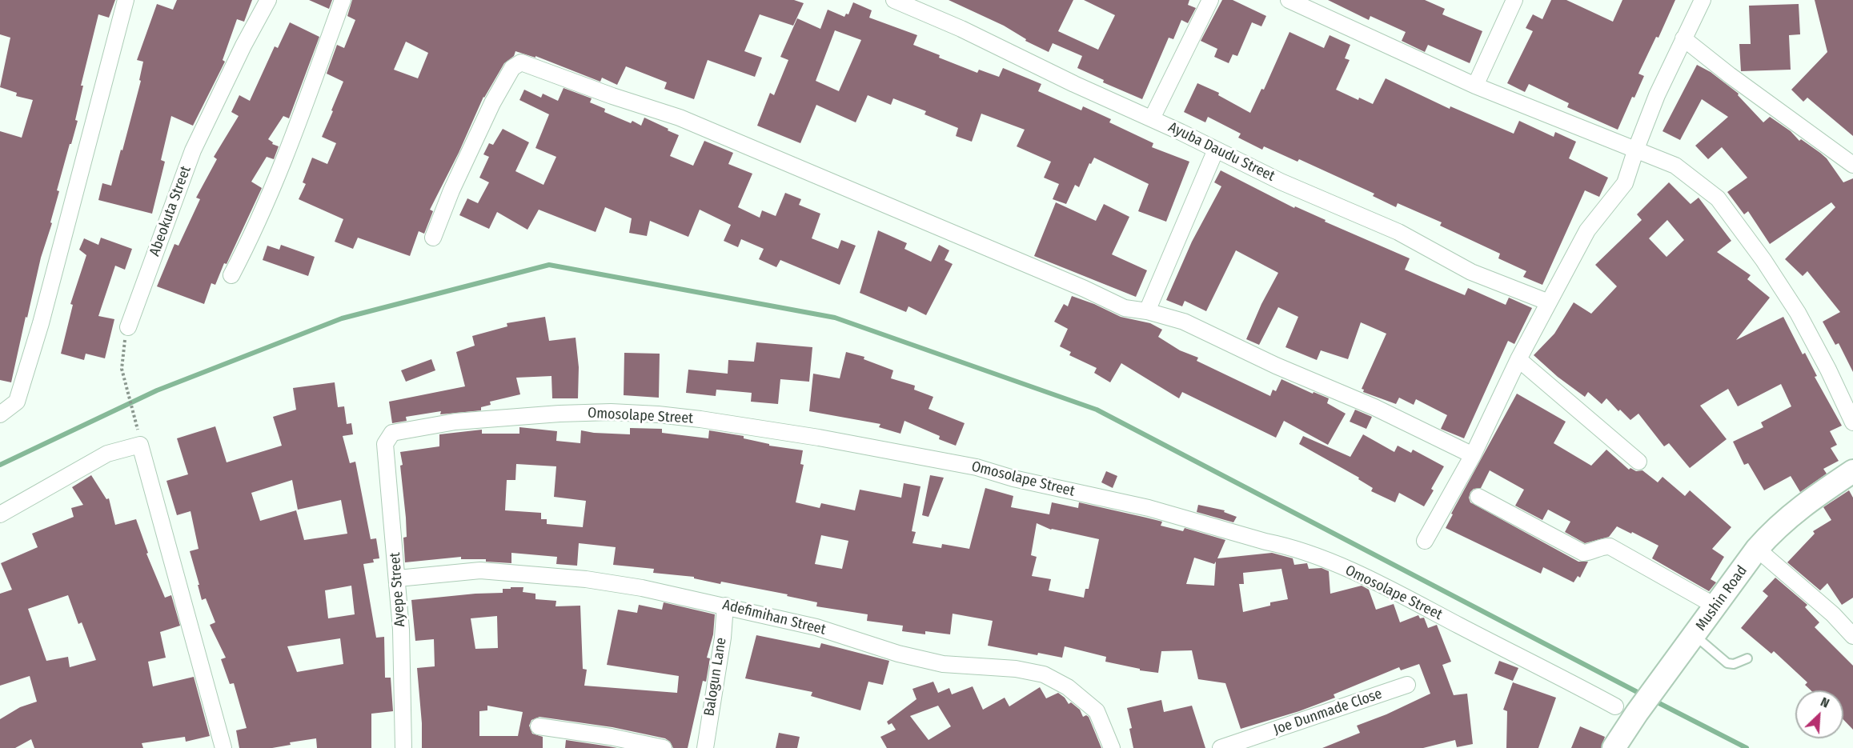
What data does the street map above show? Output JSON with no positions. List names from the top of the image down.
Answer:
{
  "streets": {
    "main road": ["Mushin Road"],
    "street": [
      "Ayuba Daudu Street",
      "Abeokuta Street",
      "Omosolape Street",
      "Ayepe Street",
      "Adefimihan Street",
      "Balogun Lane",
      "Joe Dunmade Close"
    ]
  },
  "crossings": [
    ["Omosolape Street", "Ayepe Street"],
    ["Ayepe Street", "Adefimihan Street"],
    ["Adefimihan Street", "Balogun Lane"]
  ],
  "north": "top right"
}
